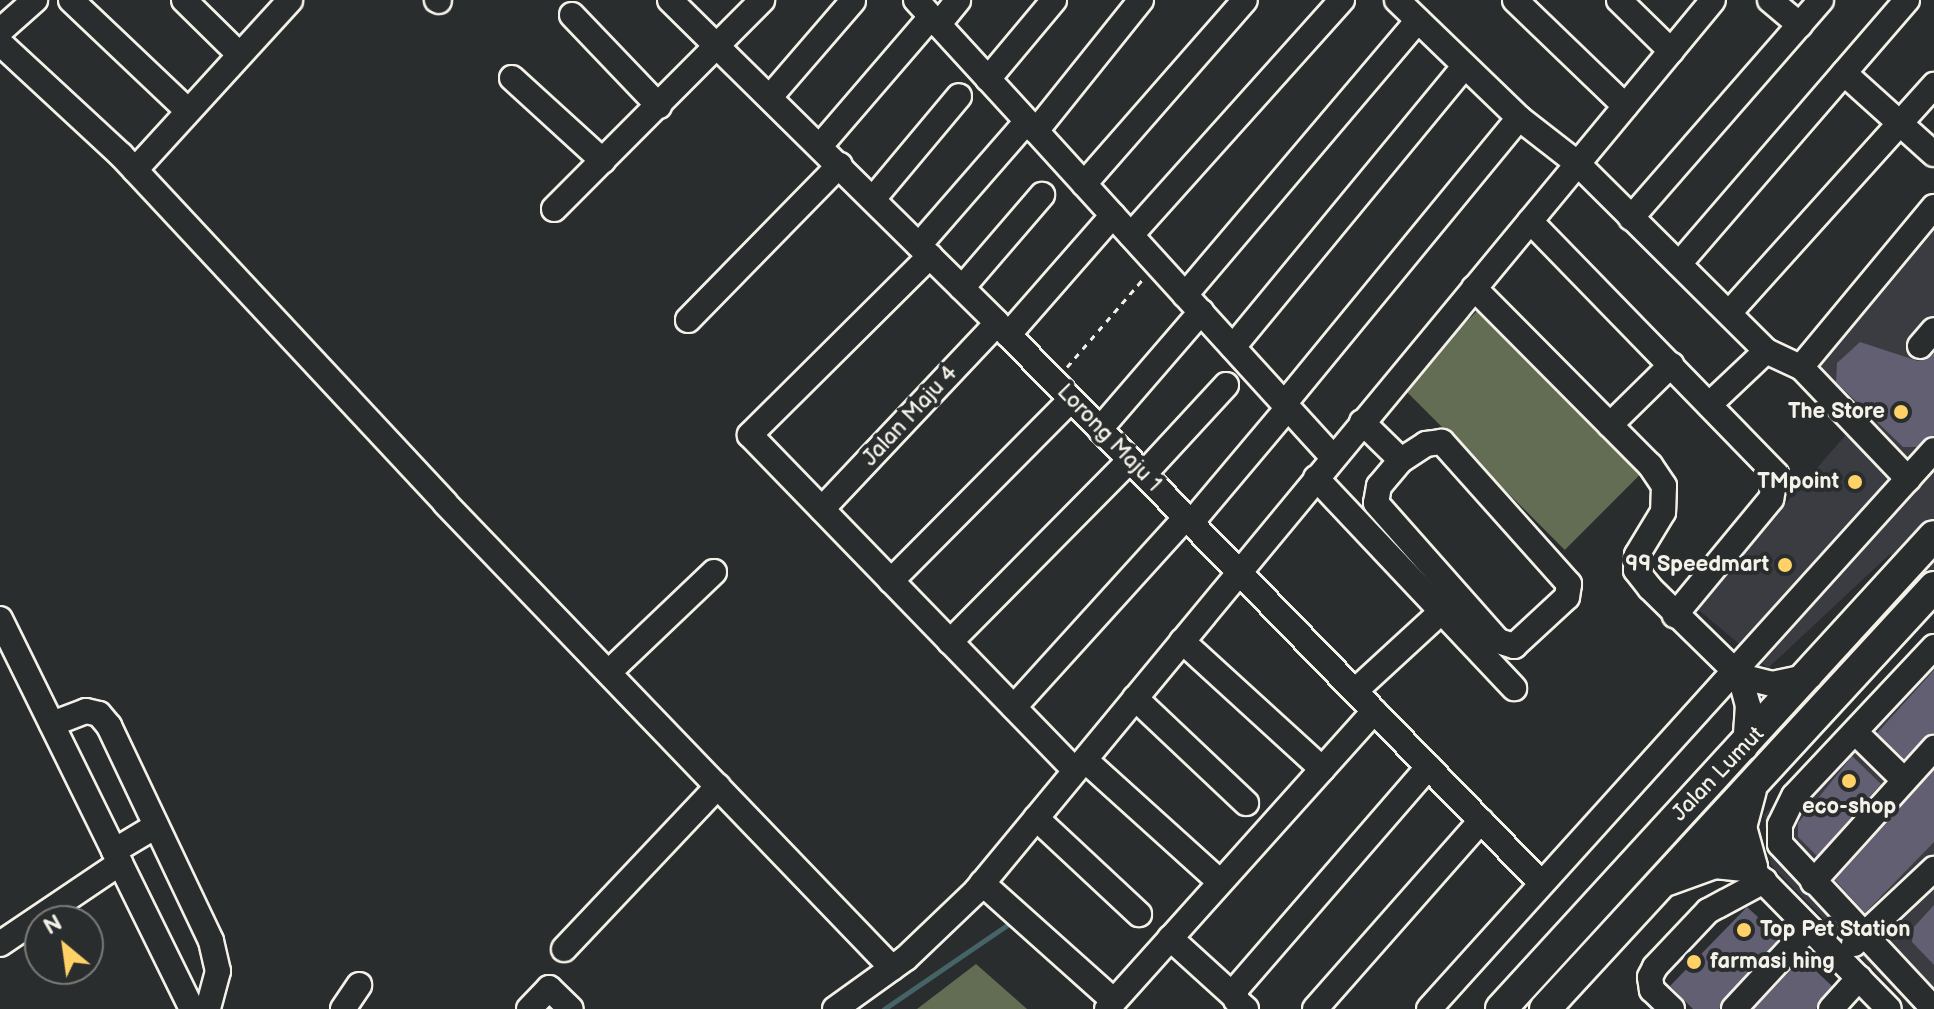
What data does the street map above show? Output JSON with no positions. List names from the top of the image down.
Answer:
{
  "streets": {
    "main road": ["Jalan Lumut"],
    "street": ["Jalan Maju 4", "Lorong Maju 1"]
  },
  "crossings": [
    ["Jalan Maju 4", "Lorong Maju 1"]
  ],
  "places": [
    "The Store",
    "TMpoint",
    "99 Speedmart",
    "eco-shop",
    "Top Pet Station",
    "farmasi hing"
  ],
  "north": "top left"
}
